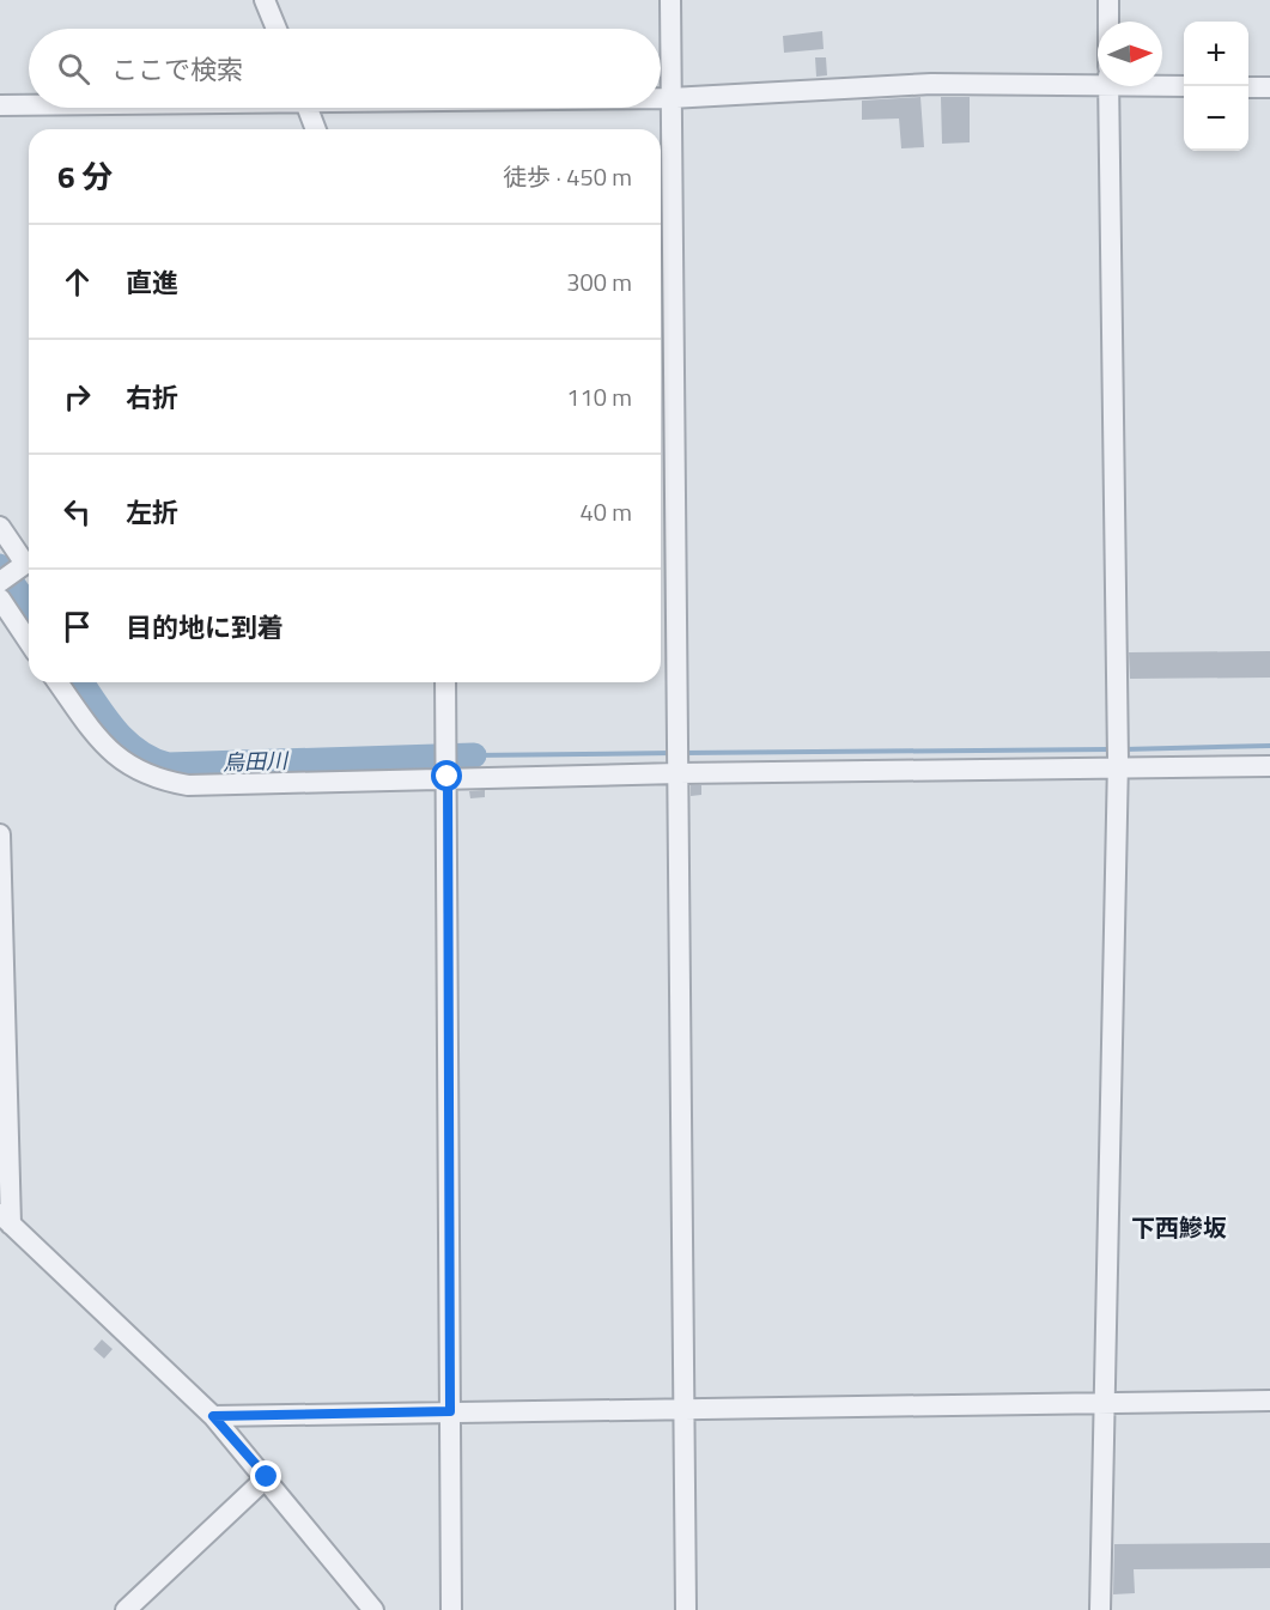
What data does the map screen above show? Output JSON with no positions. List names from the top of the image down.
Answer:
{
  "districts": ["下西鰺坂"],
  "water": ["烏田川"],
  "north": "right",
  "page": {
    "map_buttons": ["+", "−"],
    "search": "ここで検索",
    "heading": ["6 分", "徒歩 · 450 m"],
    "list": [
      ["直進", "300 m"],
      ["右折", "110 m"],
      ["左折", "40 m"],
      "目的地に到着"
    ]
  }
}
